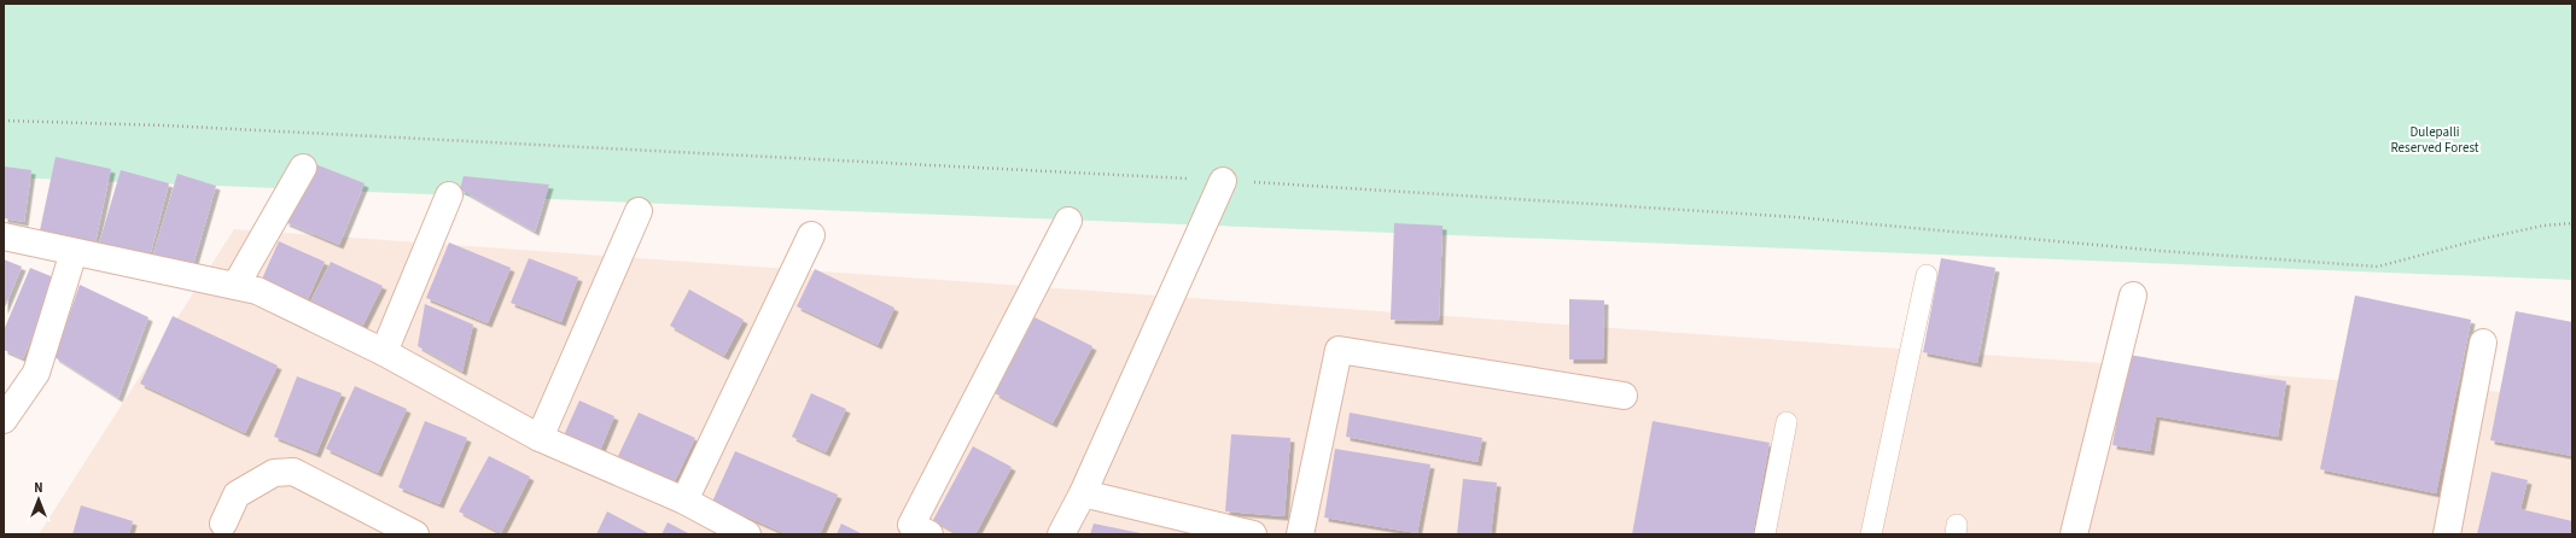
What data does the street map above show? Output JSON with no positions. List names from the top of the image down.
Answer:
{
  "parks": ["Dulepalli Reserved Forest"],
  "north": "top"
}
